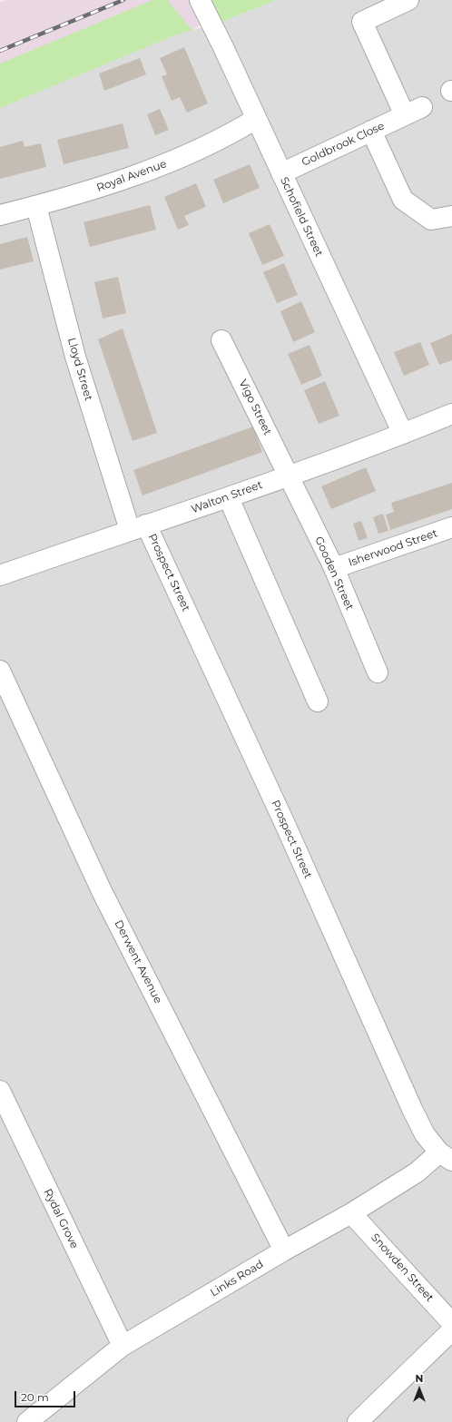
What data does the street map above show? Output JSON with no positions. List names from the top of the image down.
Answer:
{
  "streets": {
    "street": [
      "Goldbrook Close",
      "Royal Avenue",
      "Schofield Street",
      "Lloyd Street",
      "Vigo Street",
      "Walton Street",
      "Isherwood Street",
      "Prospect Street",
      "Gooden Street",
      "Derwent Avenue",
      "Rydal Grove",
      "Snowden Street",
      "Links Road"
    ]
  },
  "crossings": [
    ["Goldbrook Close", "Schofield Street"],
    ["Royal Avenue", "Schofield Street"],
    ["Royal Avenue", "Lloyd Street"],
    ["Schofield Street", "Walton Street"],
    ["Lloyd Street", "Walton Street"],
    ["Lloyd Street", "Prospect Street"],
    ["Vigo Street", "Walton Street"],
    ["Vigo Street", "Gooden Street"],
    ["Walton Street", "Prospect Street"],
    ["Walton Street", "Gooden Street"],
    ["Isherwood Street", "Gooden Street"],
    ["Prospect Street", "Links Road"],
    ["Derwent Avenue", "Links Road"],
    ["Rydal Grove", "Links Road"],
    ["Snowden Street", "Links Road"]
  ],
  "scale_bar": "20 m",
  "north": "top"
}
